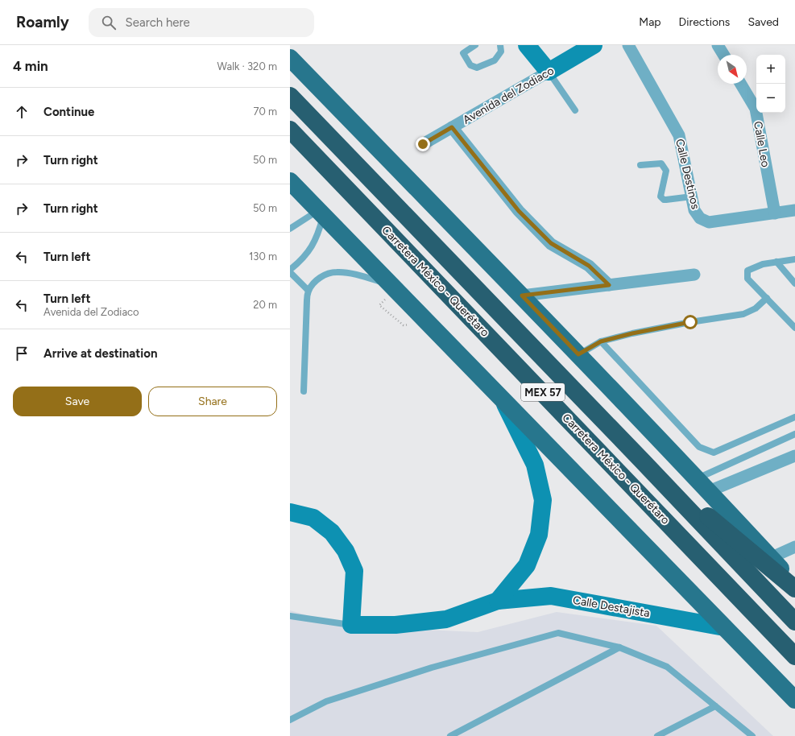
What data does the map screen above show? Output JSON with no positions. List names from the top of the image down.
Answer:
{
  "streets": {
    "highway": ["Carretera México - Querétaro", "MEX 57"],
    "main road": ["Avenida del Zodiaco", "Calle Destajista"],
    "street": ["Calle Leo", "Calle Destinos"]
  },
  "crossings": [
    ["Calle Leo", "Calle Destinos"]
  ],
  "north": "bottom right",
  "page": {
    "header": "Roamly",
    "search": "Search here",
    "nav": ["Map", "Directions", "Saved"],
    "heading": ["4 min", "Walk · 320 m"],
    "map_buttons": ["+", "−"],
    "list": [
      ["Continue", "70 m"],
      ["Turn right", "50 m"],
      ["Turn right", "50 m"],
      ["Turn left", "130 m"],
      ["Turn left", "Avenida del Zodiaco", "20 m"],
      "Arrive at destination"
    ],
    "buttons": ["Save", "Share"]
  }
}
